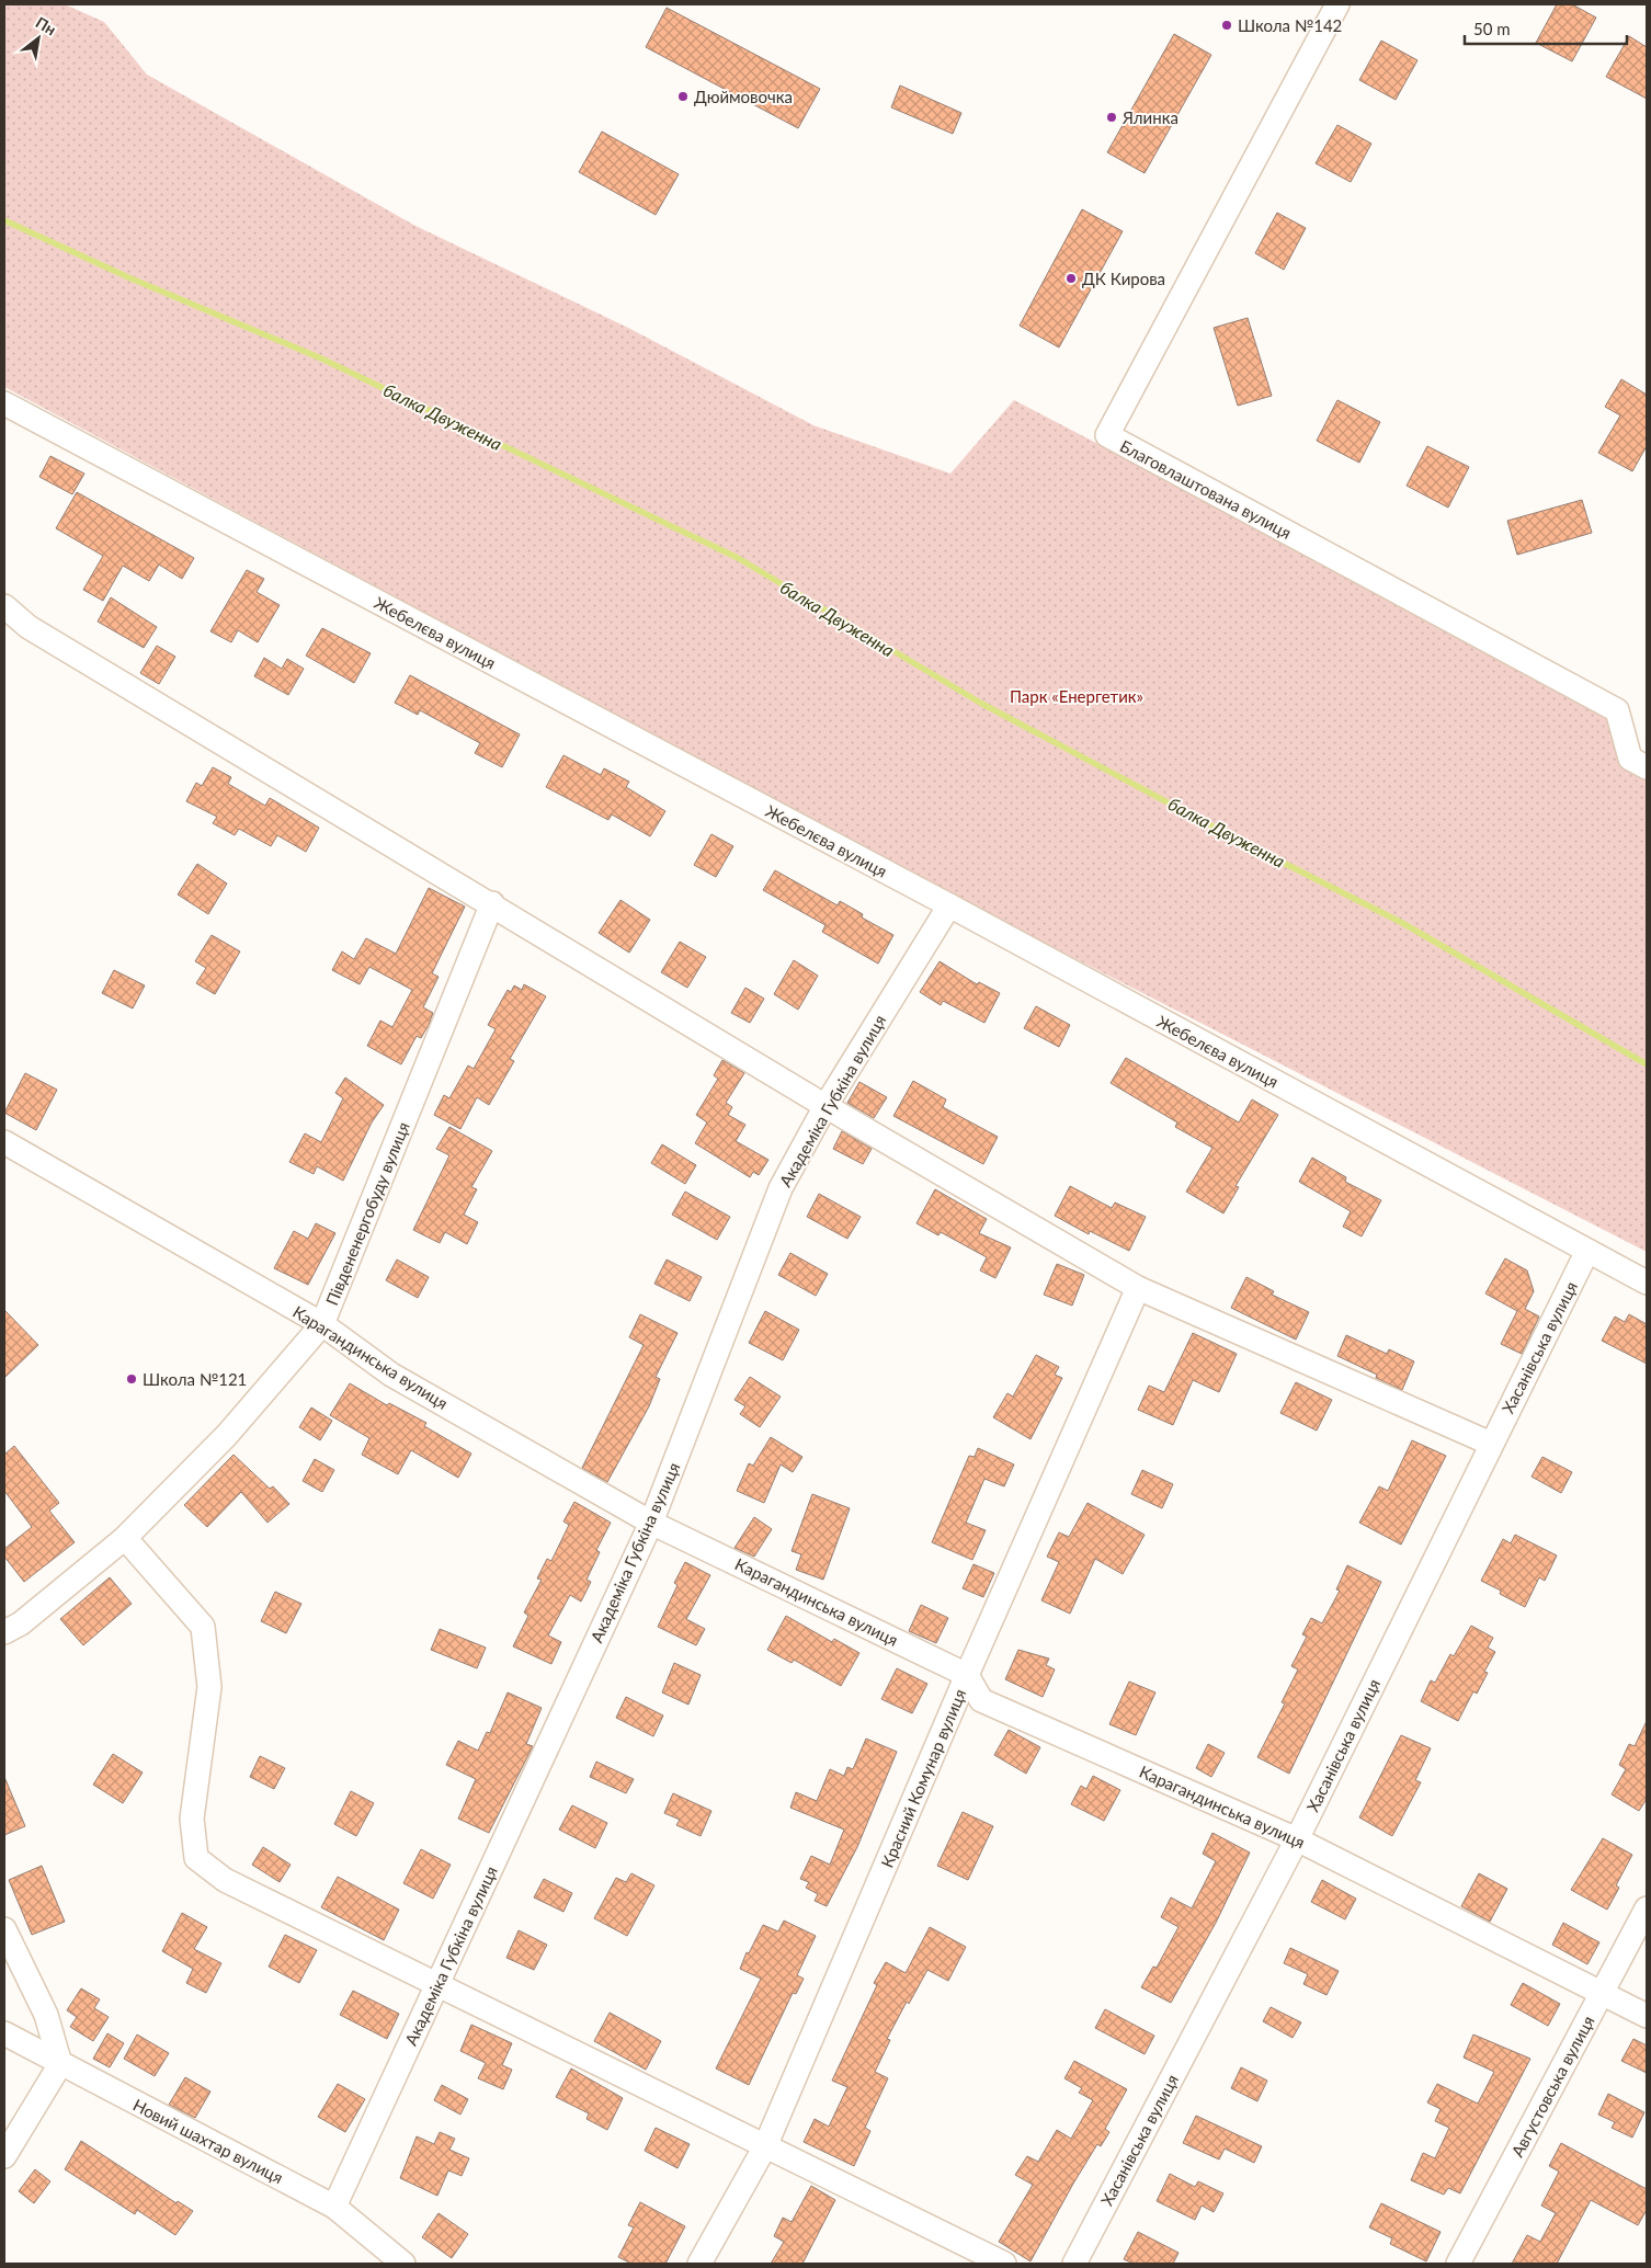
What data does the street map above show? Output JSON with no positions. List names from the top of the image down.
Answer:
{
  "streets": {
    "street": [
      "Благовлаштована вулиця",
      "Жебелєва вулиця",
      "Академіка Губкіна вулиця",
      "Південенергобуду вулиця",
      "Хасанівська вулиця",
      "Карагандинська вулиця",
      "Красний Комунар вулиця",
      "Августовська вулиця",
      "Новий шахтар вулиця"
    ]
  },
  "crossings": [
    ["Жебелєва вулиця", "Академіка Губкіна вулиця"],
    ["Жебелєва вулиця", "Хасанівська вулиця"],
    ["Академіка Губкіна вулиця", "Карагандинська вулиця"],
    ["Академіка Губкіна вулиця", "Новий шахтар вулиця"],
    ["Південенергобуду вулиця", "Карагандинська вулиця"],
    ["Хасанівська вулиця", "Карагандинська вулиця"],
    ["Карагандинська вулиця", "Красний Комунар вулиця"],
    ["Карагандинська вулиця", "Августовська вулиця"]
  ],
  "water": ["балка Двуженна"],
  "parks": ["Парк «Енергетик»"],
  "places": [
    "Школа №142",
    "Дюймовочка",
    "Ялинка",
    "ДК Кирова",
    "Школа №121"
  ],
  "scale_bar": "50 m",
  "north": "top right"
}
